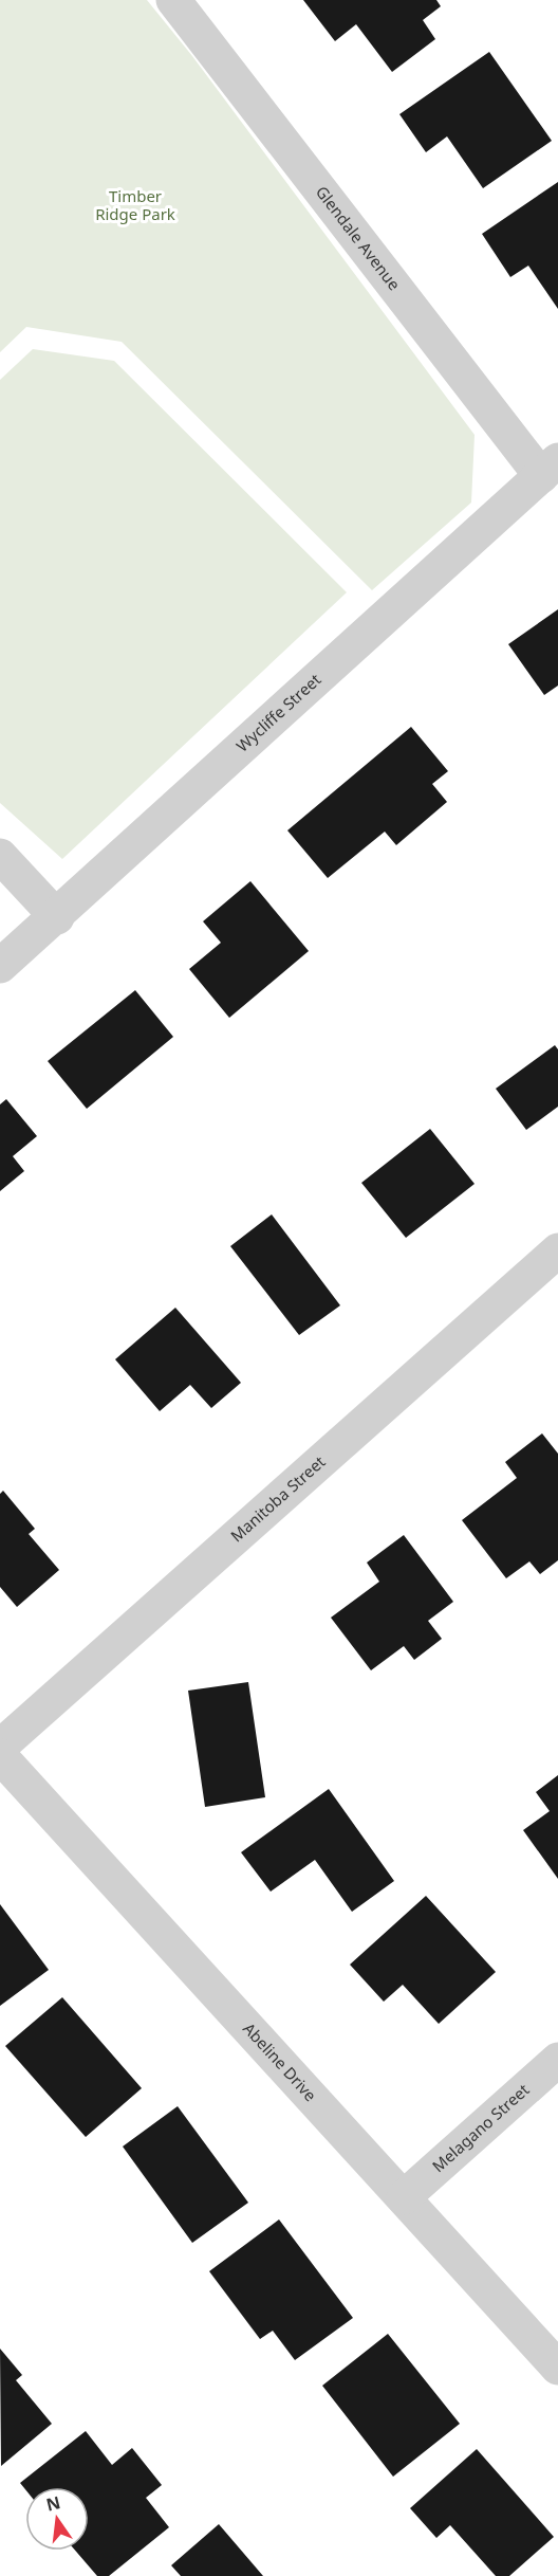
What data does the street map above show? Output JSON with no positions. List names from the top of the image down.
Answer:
{
  "streets": {
    "street": [
      "Glendale Avenue",
      "Wycliffe Street",
      "Manitoba Street",
      "Abeline Drive",
      "Melagano Street"
    ]
  },
  "crossings": [
    ["Glendale Avenue", "Wycliffe Street"],
    ["Abeline Drive", "Melagano Street"]
  ],
  "parks": ["Timber Ridge Park"],
  "north": "top"
}
